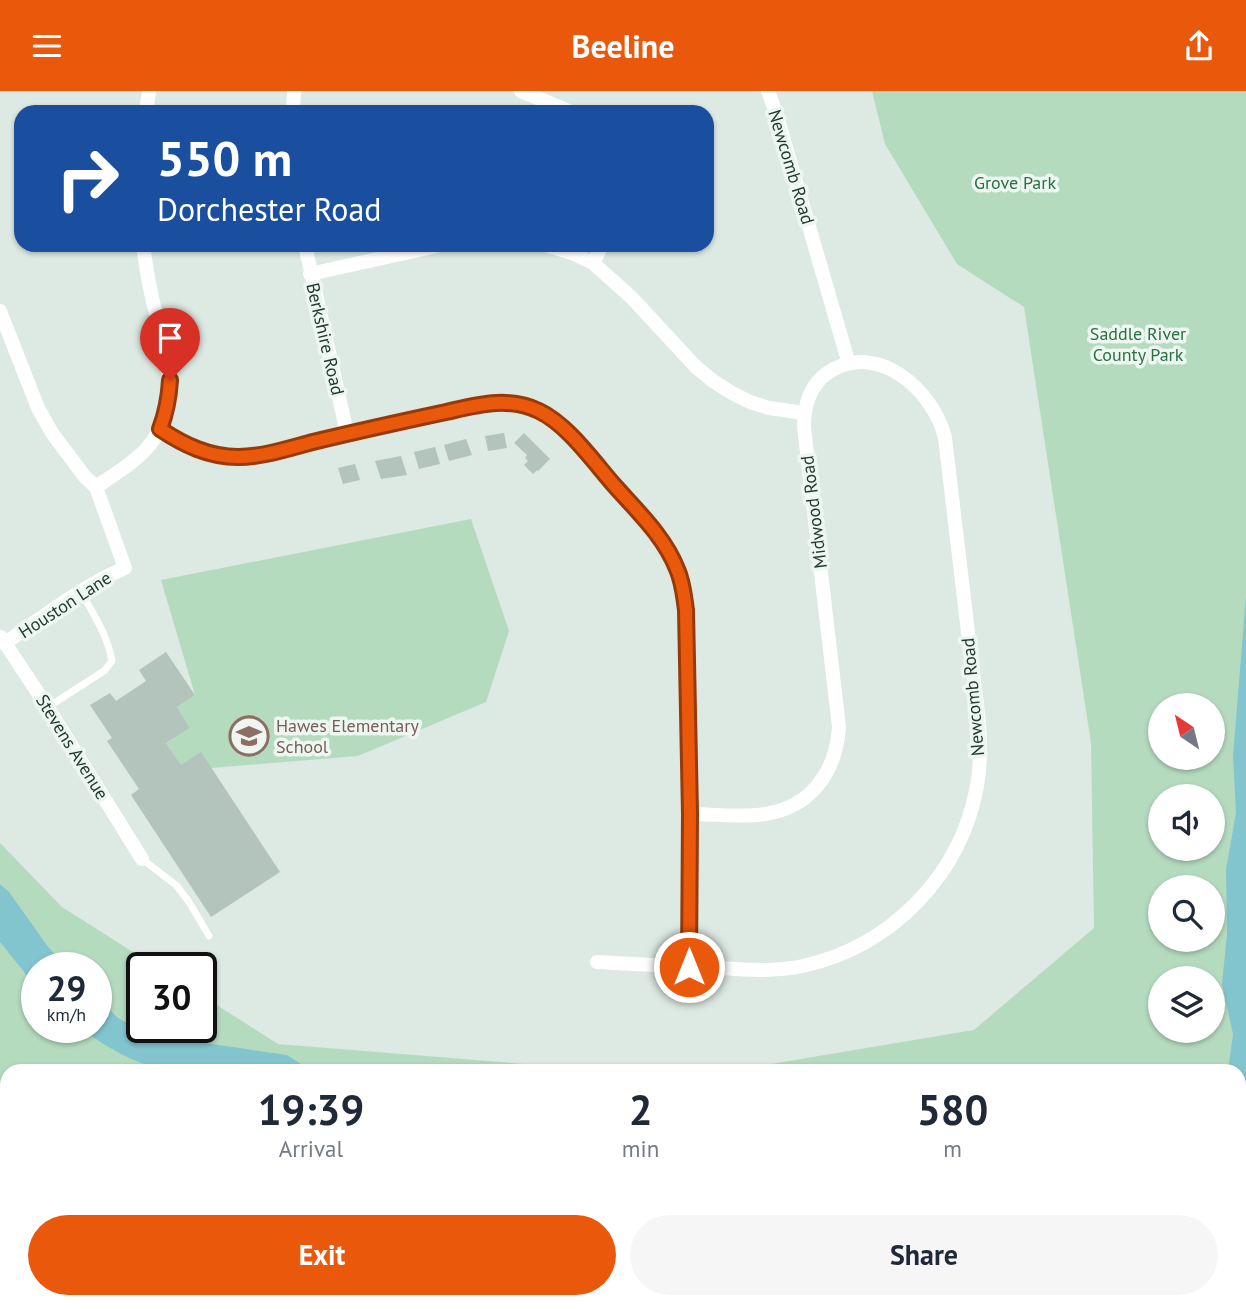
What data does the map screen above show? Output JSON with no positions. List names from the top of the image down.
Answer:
{
  "streets": {
    "street": [
      "Newcomb Road",
      "Berkshire Road",
      "Midwood Road",
      "Houston Lane",
      "Stevens Avenue"
    ]
  },
  "crossings": [
    ["Houston Lane", "Stevens Avenue"]
  ],
  "parks": ["Grove Park", "Saddle River County Park"],
  "places": {
    "school or university": ["Hawes Elementary School"]
  },
  "north": "top left",
  "page": {
    "header": "Beeline",
    "turn": ["550 m", "Dorchester Road"],
    "speed": "29 km/h",
    "limit": "30",
    "eta": [
      "19:39",
      "Arrival",
      "2",
      "min",
      "580",
      "m"
    ],
    "buttons": ["Exit", "Share"]
  }
}
